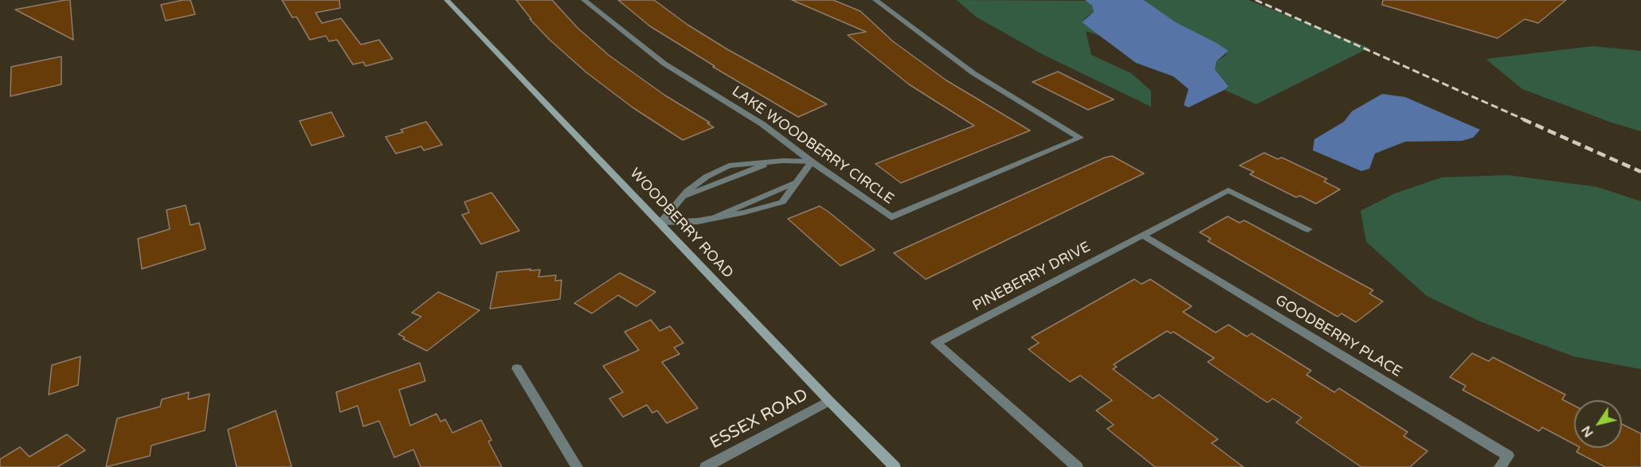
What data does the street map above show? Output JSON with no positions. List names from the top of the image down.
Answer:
{
  "streets": {
    "street": [
      "LAKE WOODBERRY CIRCLE",
      "WOODBERRY ROAD",
      "PINEBERRY DRIVE",
      "GOODBERRY PLACE",
      "ESSEX ROAD"
    ]
  },
  "crossings": [
    ["WOODBERRY ROAD", "ESSEX ROAD"],
    ["PINEBERRY DRIVE", "GOODBERRY PLACE"]
  ],
  "north": "bottom left"
}
